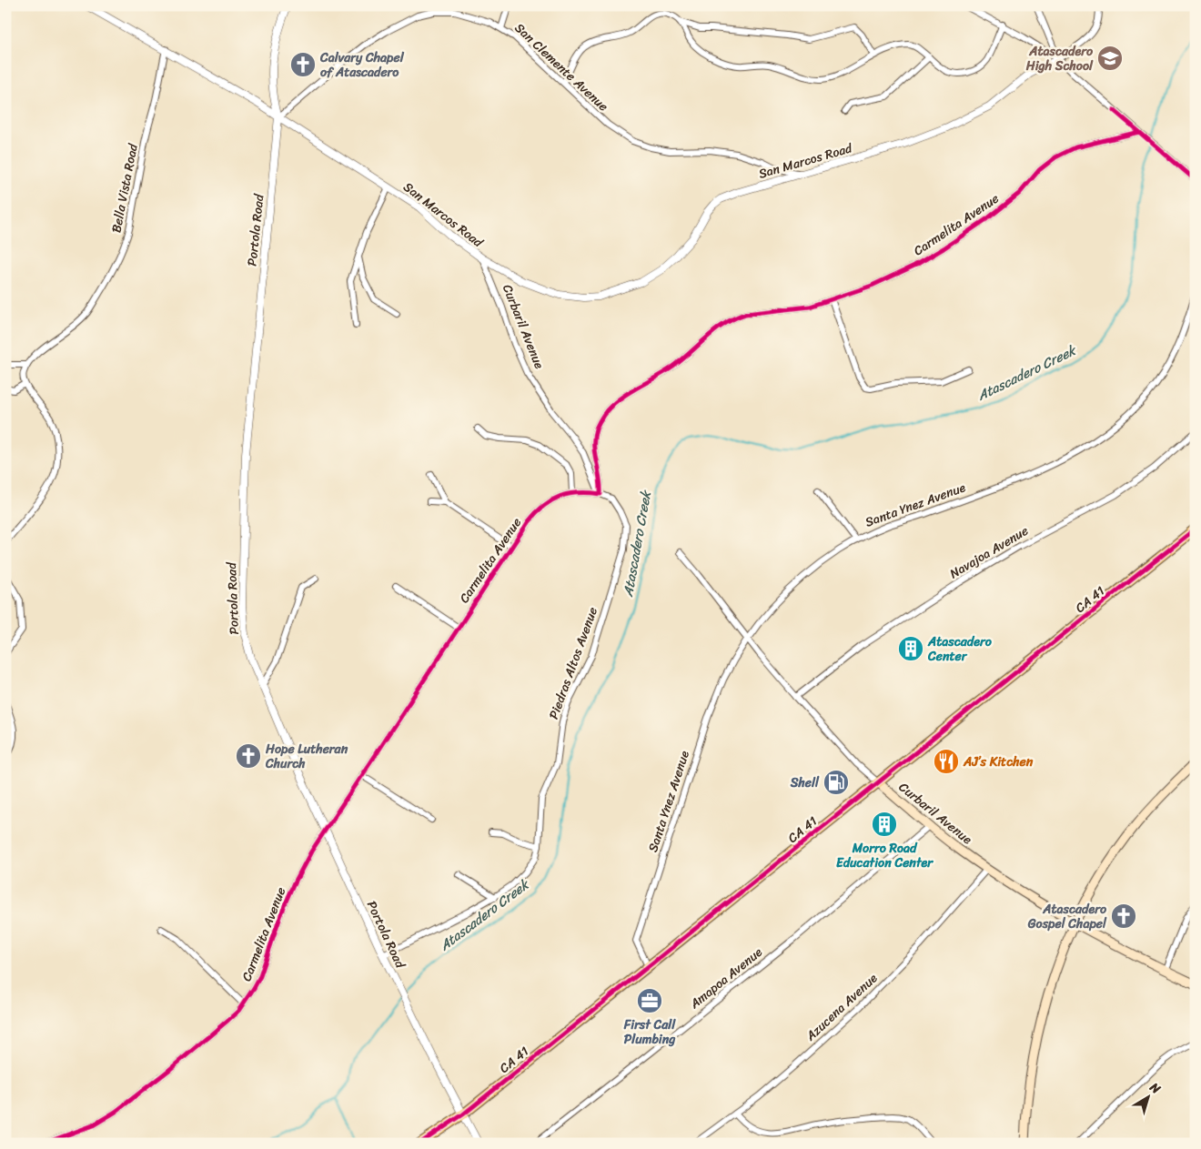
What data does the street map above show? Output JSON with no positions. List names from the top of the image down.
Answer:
{
  "streets": {
    "main road": ["Curbaril Avenue", "CA 41"],
    "street": [
      "San Clemente Avenue",
      "San Marcos Road",
      "Bella Vista Road",
      "Carmelita Avenue",
      "Portola Road",
      "Santa Ynez Avenue",
      "Navajoa Avenue",
      "Piedras Altos Avenue",
      "Amapoa Avenue",
      "Azucena Avenue"
    ]
  },
  "crossings": [
    ["San Clemente Avenue", "San Marcos Road"],
    ["San Clemente Avenue", "Portola Road"],
    ["San Marcos Road", "Bella Vista Road"],
    ["San Marcos Road", "Portola Road"],
    ["San Marcos Road", "Curbaril Avenue"],
    ["Carmelita Avenue", "Portola Road"],
    ["Carmelita Avenue", "Curbaril Avenue"],
    ["Carmelita Avenue", "Piedras Altos Avenue"],
    ["Portola Road", "CA 41"],
    ["Portola Road", "Piedras Altos Avenue"],
    ["Curbaril Avenue", "Santa Ynez Avenue"],
    ["Curbaril Avenue", "Navajoa Avenue"],
    ["Curbaril Avenue", "CA 41"],
    ["Curbaril Avenue", "Piedras Altos Avenue"],
    ["Curbaril Avenue", "Amapoa Avenue"],
    ["Curbaril Avenue", "Azucena Avenue"],
    ["Santa Ynez Avenue", "CA 41"]
  ],
  "water": ["Atascadero Creek"],
  "places": {
    "school or university": ["Atascadero High School"],
    "church": ["Calvary Chapel of Atascadero", "Hope Lutheran Church", "Atascadero Gospel Chapel"],
    "building": ["Atascadero Center", "Morro Road Education Center"],
    "restaurant": ["AJ’s Kitchen"],
    "fuel station": ["Shell"],
    "office": ["First Call Plumbing"]
  },
  "north": "top right"
}
